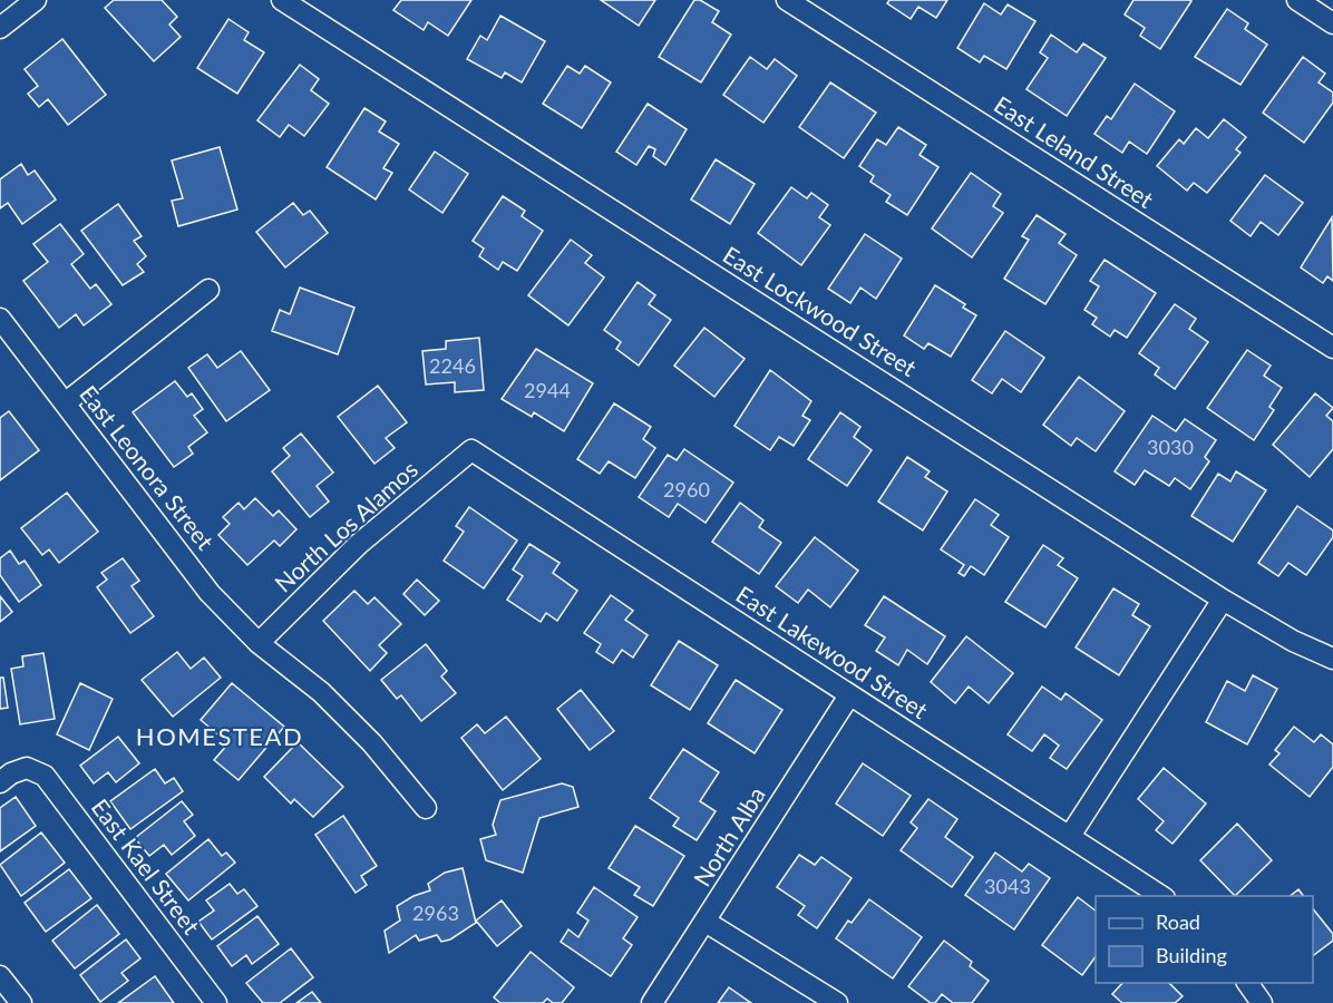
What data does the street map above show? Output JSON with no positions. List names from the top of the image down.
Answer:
{
  "streets": {
    "street": [
      "East Leland Street",
      "East Lockwood Street",
      "East Leonora Street",
      "North Los Alamos",
      "East Lakewood Street",
      "North Alba",
      "East Kael Street"
    ]
  },
  "crossings": [
    ["East Leonora Street", "North Los Alamos"],
    ["North Los Alamos", "East Lakewood Street"],
    ["East Lakewood Street", "North Alba"]
  ],
  "districts": ["HOMESTEAD"],
  "house_numbers": [
    "2246",
    "2944",
    "3030",
    "2960",
    "3043",
    "2963"
  ],
  "legend": ["Road", "Building"]
}
